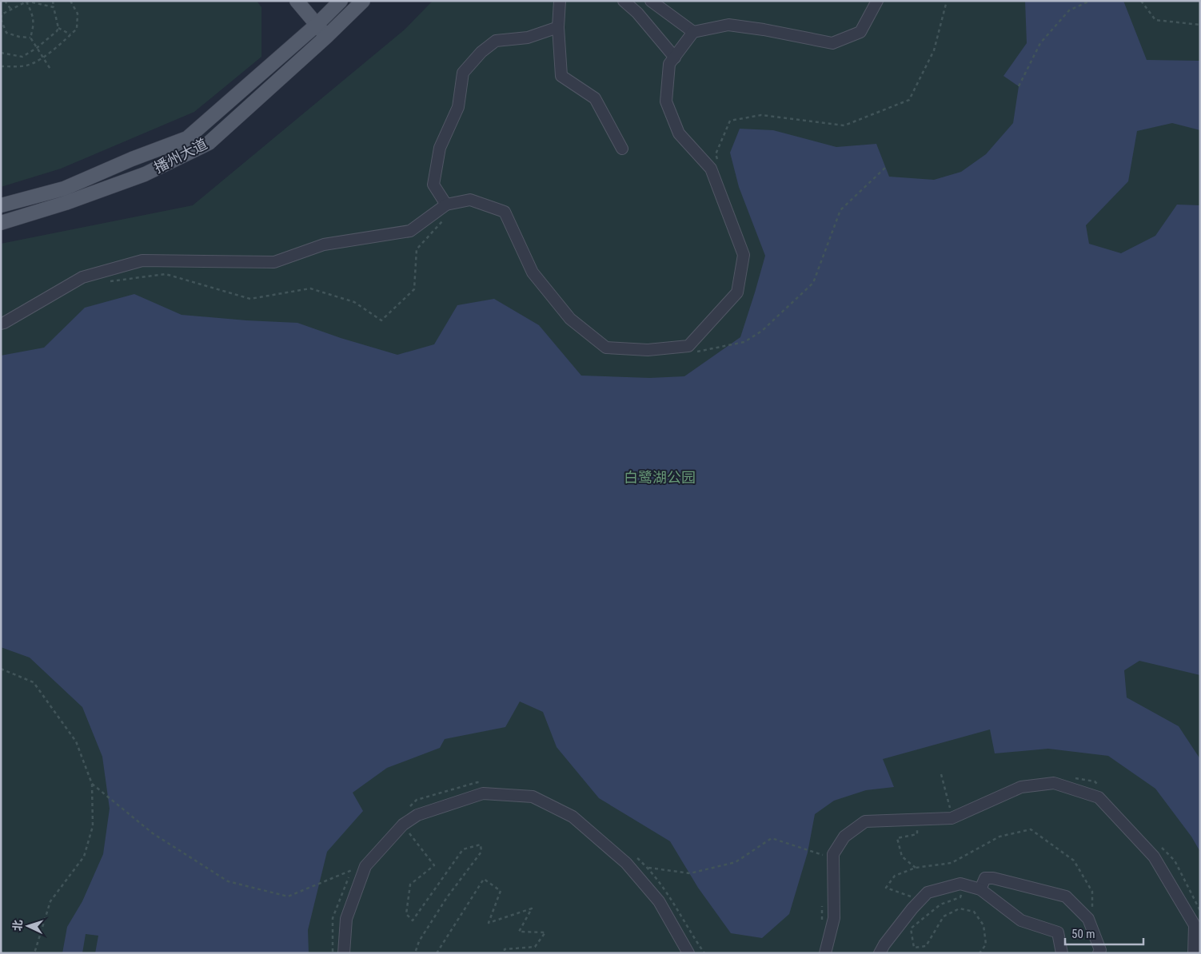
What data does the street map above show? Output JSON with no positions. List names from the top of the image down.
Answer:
{
  "streets": {
    "main road": ["播州大道"]
  },
  "parks": ["白鹭湖公园"],
  "scale_bar": "50 m",
  "north": "left"
}
